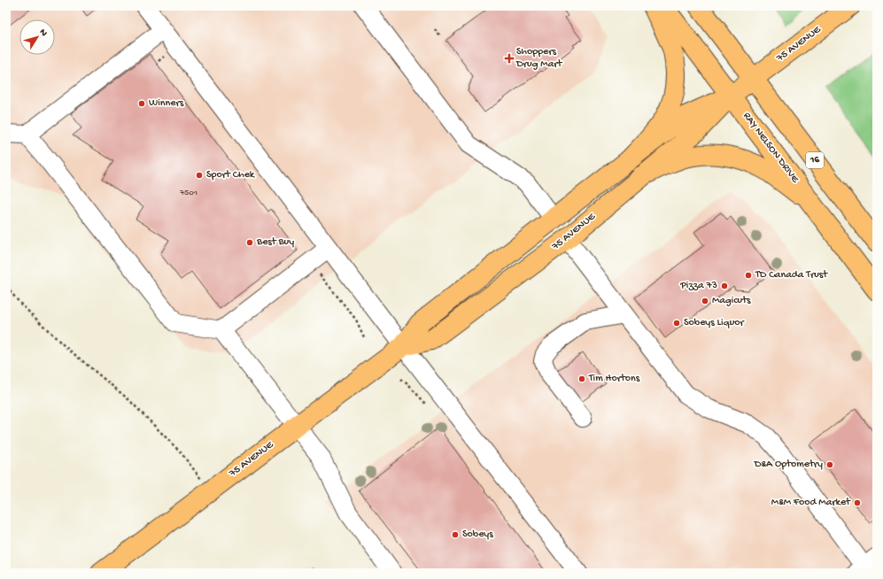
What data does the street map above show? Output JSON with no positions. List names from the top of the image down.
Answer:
{
  "streets": {
    "main road": ["75 AVENUE", "RAY NELSON DRIVE", "16"]
  },
  "crossings": [
    ["75 AVENUE", "RAY NELSON DRIVE"],
    ["75 AVENUE", "16"]
  ],
  "places": {
    "health": ["Shoppers Drug Mart"],
    "other": [
      "Winners",
      "Sport Chek",
      "Best Buy",
      "TD Canada Trust",
      "Pizza 73",
      "Magicuts",
      "Sobeys Liquor",
      "Tim Hortons",
      "D&A Optometry",
      "M&M Food Market",
      "Sobeys"
    ]
  },
  "house_numbers": ["7501"],
  "north": "top right"
}
